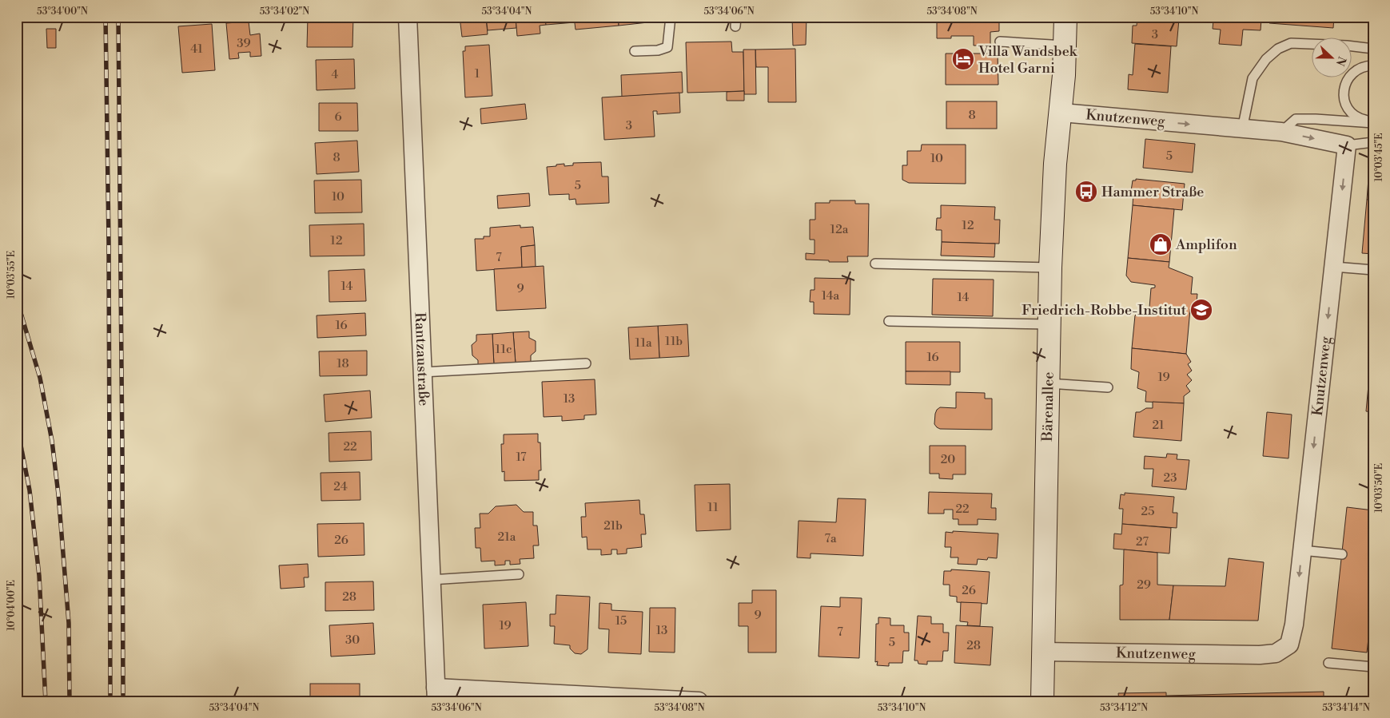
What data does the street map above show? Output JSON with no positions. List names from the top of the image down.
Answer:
{
  "streets": {
    "street": ["Knutzenweg", "Rantzaustraße", "Bärenallee"]
  },
  "crossings": [
    ["Knutzenweg", "Bärenallee"]
  ],
  "places": {
    "hotel": ["Villa Wandsbek Hotel Garni"],
    "bus stop": ["Hammer Straße"],
    "shop": ["Amplifon"],
    "school or university": ["Friedrich-Robbe-Institut"]
  },
  "house_numbers": [
    "3",
    "39",
    "41",
    "1",
    "4",
    "8",
    "6",
    "3",
    "5",
    "8",
    "10",
    "5",
    "10",
    "12",
    "12a",
    "12",
    "7",
    "14",
    "9",
    "14a",
    "14",
    "16",
    "11b",
    "11a",
    "11c",
    "16",
    "18",
    "19",
    "13",
    "21",
    "22",
    "17",
    "20",
    "23",
    "24",
    "11",
    "22",
    "25",
    "21b",
    "21a",
    "7a",
    "26",
    "27",
    "29",
    "26",
    "28",
    "9",
    "15",
    "19",
    "13",
    "7",
    "30",
    "5",
    "28"
  ],
  "north": "right",
  "coordinates": [
    "53°34'00\"N",
    "53°34'02\"N",
    "53°34'04\"N",
    "53°34'06\"N",
    "53°34'08\"N",
    "53°34'10\"N",
    "10°03'45\"E",
    "10°03'55\"E",
    "10°03'50\"E",
    "10°04'00\"E",
    "53°34'12\"N",
    "53°34'14\"N"
  ]
}
